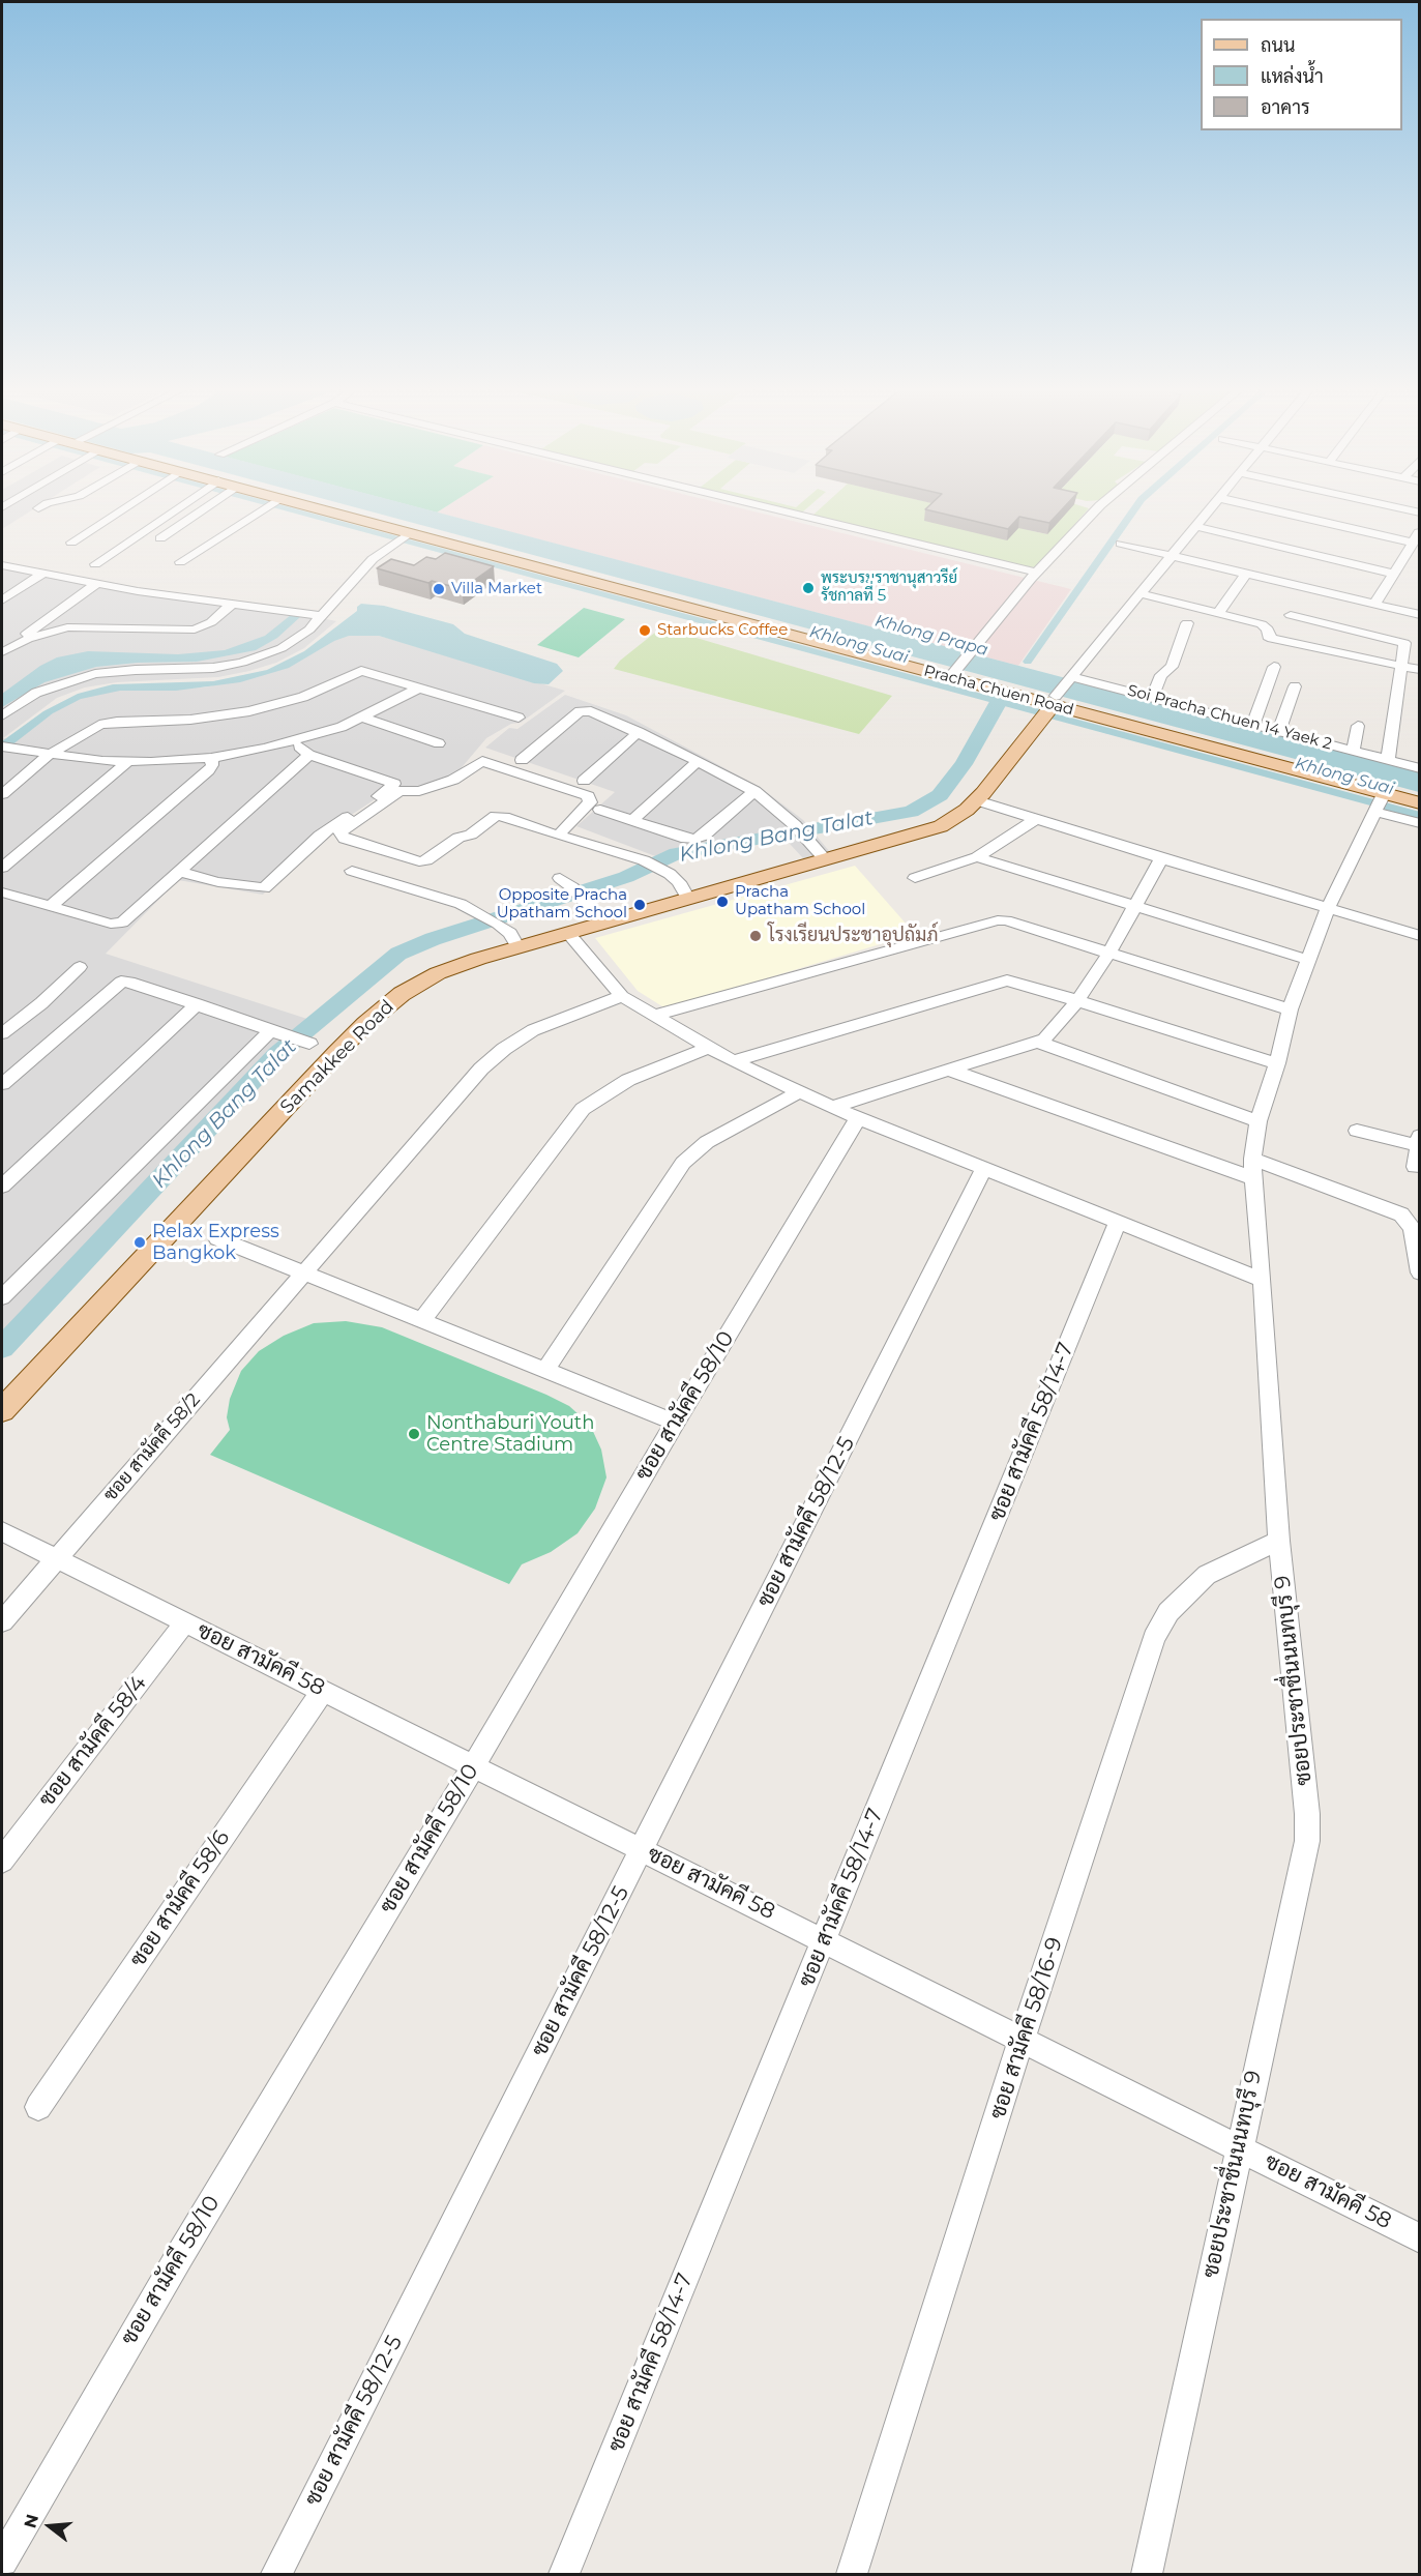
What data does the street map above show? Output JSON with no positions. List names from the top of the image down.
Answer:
{
  "streets": {
    "main road": ["Pracha Chuen Road", "Samakkee Road"],
    "street": [
      "Soi Pracha Chuen 14 Yaek 2",
      "ซอย สามัคคี 58/10",
      "ซอย สามัคคี 58/14-7",
      "ซอย สามัคคี 58/2",
      "ซอย สามัคคี 58/12-5",
      "ซอย สามัคคี 58",
      "ซอยประชาชื่นนนทบุรี 9",
      "ซอย สามัคคี 58/4",
      "ซอย สามัคคี 58/6",
      "ซอย สามัคคี 58/16-9"
    ]
  },
  "crossings": [
    ["Pracha Chuen Road", "Samakkee Road"],
    ["Pracha Chuen Road", "ซอยประชาชื่นนนทบุรี 9"],
    ["ซอย สามัคคี 58/10", "ซอย สามัคคี 58"],
    ["ซอย สามัคคี 58/14-7", "ซอย สามัคคี 58"],
    ["ซอย สามัคคี 58/2", "ซอย สามัคคี 58"],
    ["ซอย สามัคคี 58/12-5", "ซอย สามัคคี 58"],
    ["ซอย สามัคคี 58", "ซอยประชาชื่นนนทบุรี 9"],
    ["ซอย สามัคคี 58", "ซอย สามัคคี 58/4"],
    ["ซอย สามัคคี 58", "ซอย สามัคคี 58/6"],
    ["ซอย สามัคคี 58", "ซอย สามัคคี 58/16-9"],
    ["ซอยประชาชื่นนนทบุรี 9", "ซอย สามัคคี 58/16-9"]
  ],
  "water": ["Khlong Prapa", "Khlong Suai", "Khlong Bang Talat"],
  "places": [
    "พระบรมราชานุสาวรีย์ รัชกาลที่ 5",
    "Villa Market",
    "Starbucks Coffee",
    "Pracha Upatham School",
    "Opposite Pracha Upatham School",
    "โรงเรียนประชาอุปถัมภ์",
    "Relax Express Bangkok",
    "Nonthaburi Youth Centre Stadium"
  ],
  "legend": ["ถนน", "แหล่งน้ำ", "อาคาร"],
  "north": "left"
}
